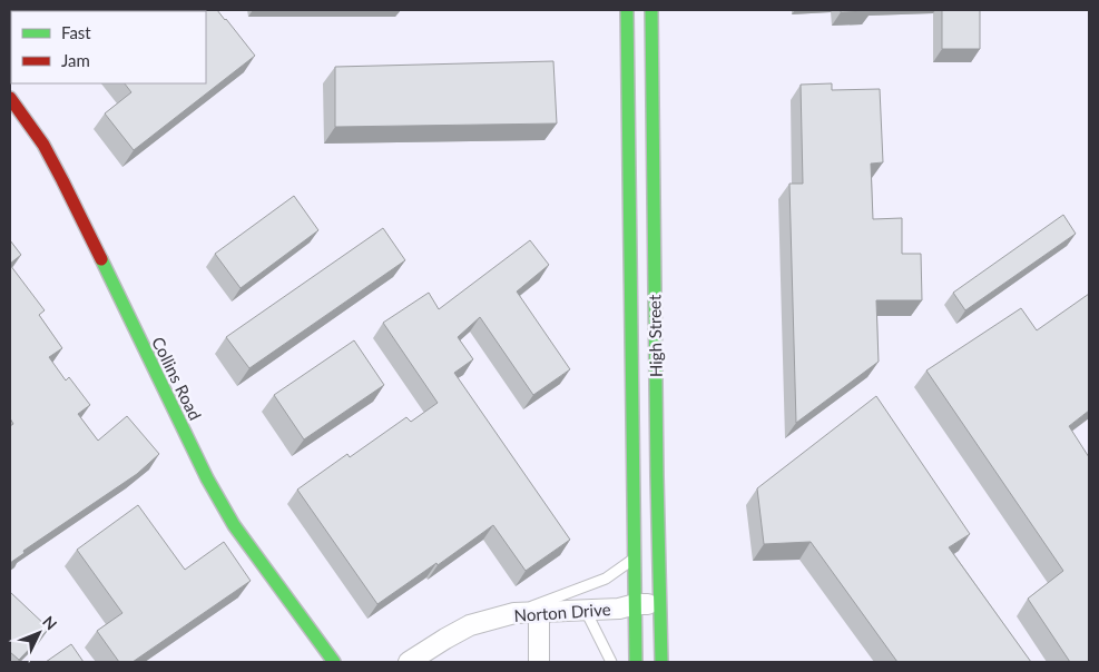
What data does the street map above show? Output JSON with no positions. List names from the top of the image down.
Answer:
{
  "streets": {
    "main road": ["High Street", "Collins Road"],
    "street": ["Norton Drive"]
  },
  "crossings": [
    ["High Street", "Norton Drive"]
  ],
  "legend": ["Fast", "Jam"],
  "north": "top right"
}
